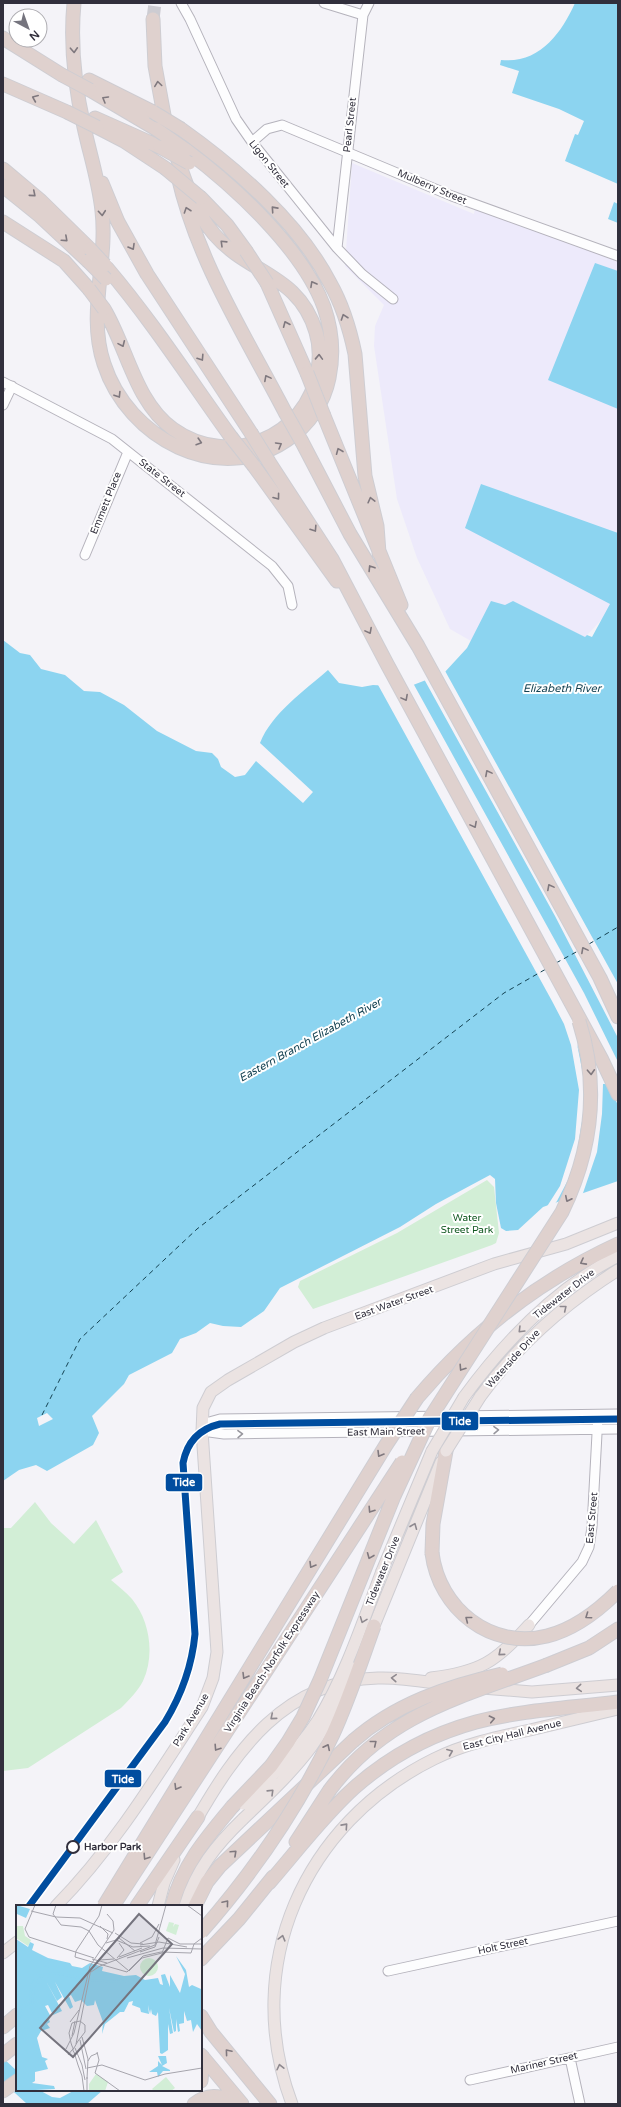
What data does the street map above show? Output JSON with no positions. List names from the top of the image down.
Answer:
{
  "streets": {
    "highway": ["Virginia Beach-Norfolk Expressway"],
    "main road": [
      "Tidewater Drive",
      "East Water Street",
      "Waterside Drive",
      "Park Avenue",
      "East City Hall Avenue"
    ],
    "street": [
      "Pearl Street",
      "Ligon Street",
      "Mulberry Street",
      "State Street",
      "Emmett Place",
      "East Main Street",
      "East Street",
      "Holt Street",
      "Mariner Street"
    ]
  },
  "crossings": [
    ["Pearl Street", "Ligon Street"],
    ["Pearl Street", "Mulberry Street"],
    ["Ligon Street", "Mulberry Street"],
    ["State Street", "Emmett Place"],
    ["Tidewater Drive", "Waterside Drive"],
    ["East Water Street", "East Main Street"],
    ["East Water Street", "Park Avenue"],
    ["East Main Street", "East Street"],
    ["East Main Street", "Park Avenue"]
  ],
  "one_way": ["Waterside Drive", "East City Hall Avenue"],
  "water": ["Elizabeth River", "Eastern Branch Elizabeth River"],
  "parks": ["Water Street Park"],
  "places": ["Harbor Park"],
  "lines": ["transit line Tide"],
  "north": "bottom right"
}
